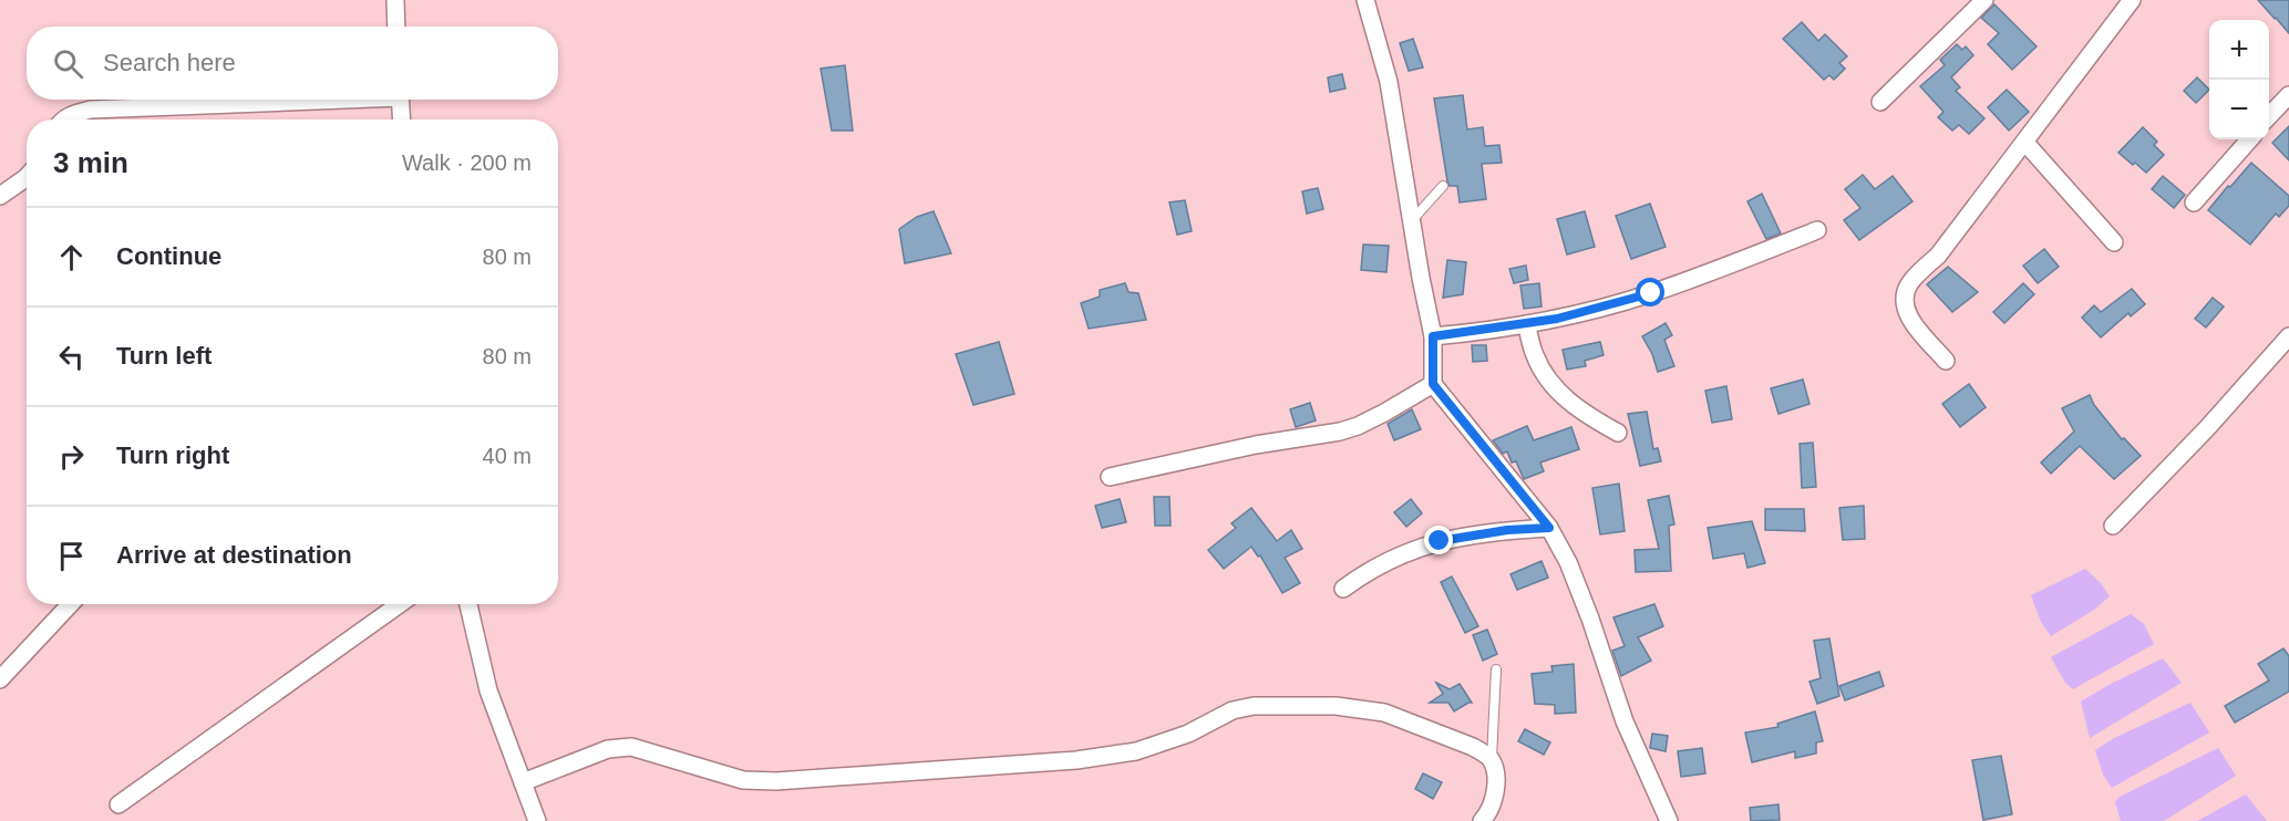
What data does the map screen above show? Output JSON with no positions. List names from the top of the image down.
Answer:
{
  "page": {
    "map_buttons": ["+", "−"],
    "search": "Search here",
    "heading": ["3 min", "Walk · 200 m"],
    "list": [
      ["Continue", "80 m"],
      ["Turn left", "80 m"],
      ["Turn right", "40 m"],
      "Arrive at destination"
    ]
  }
}
